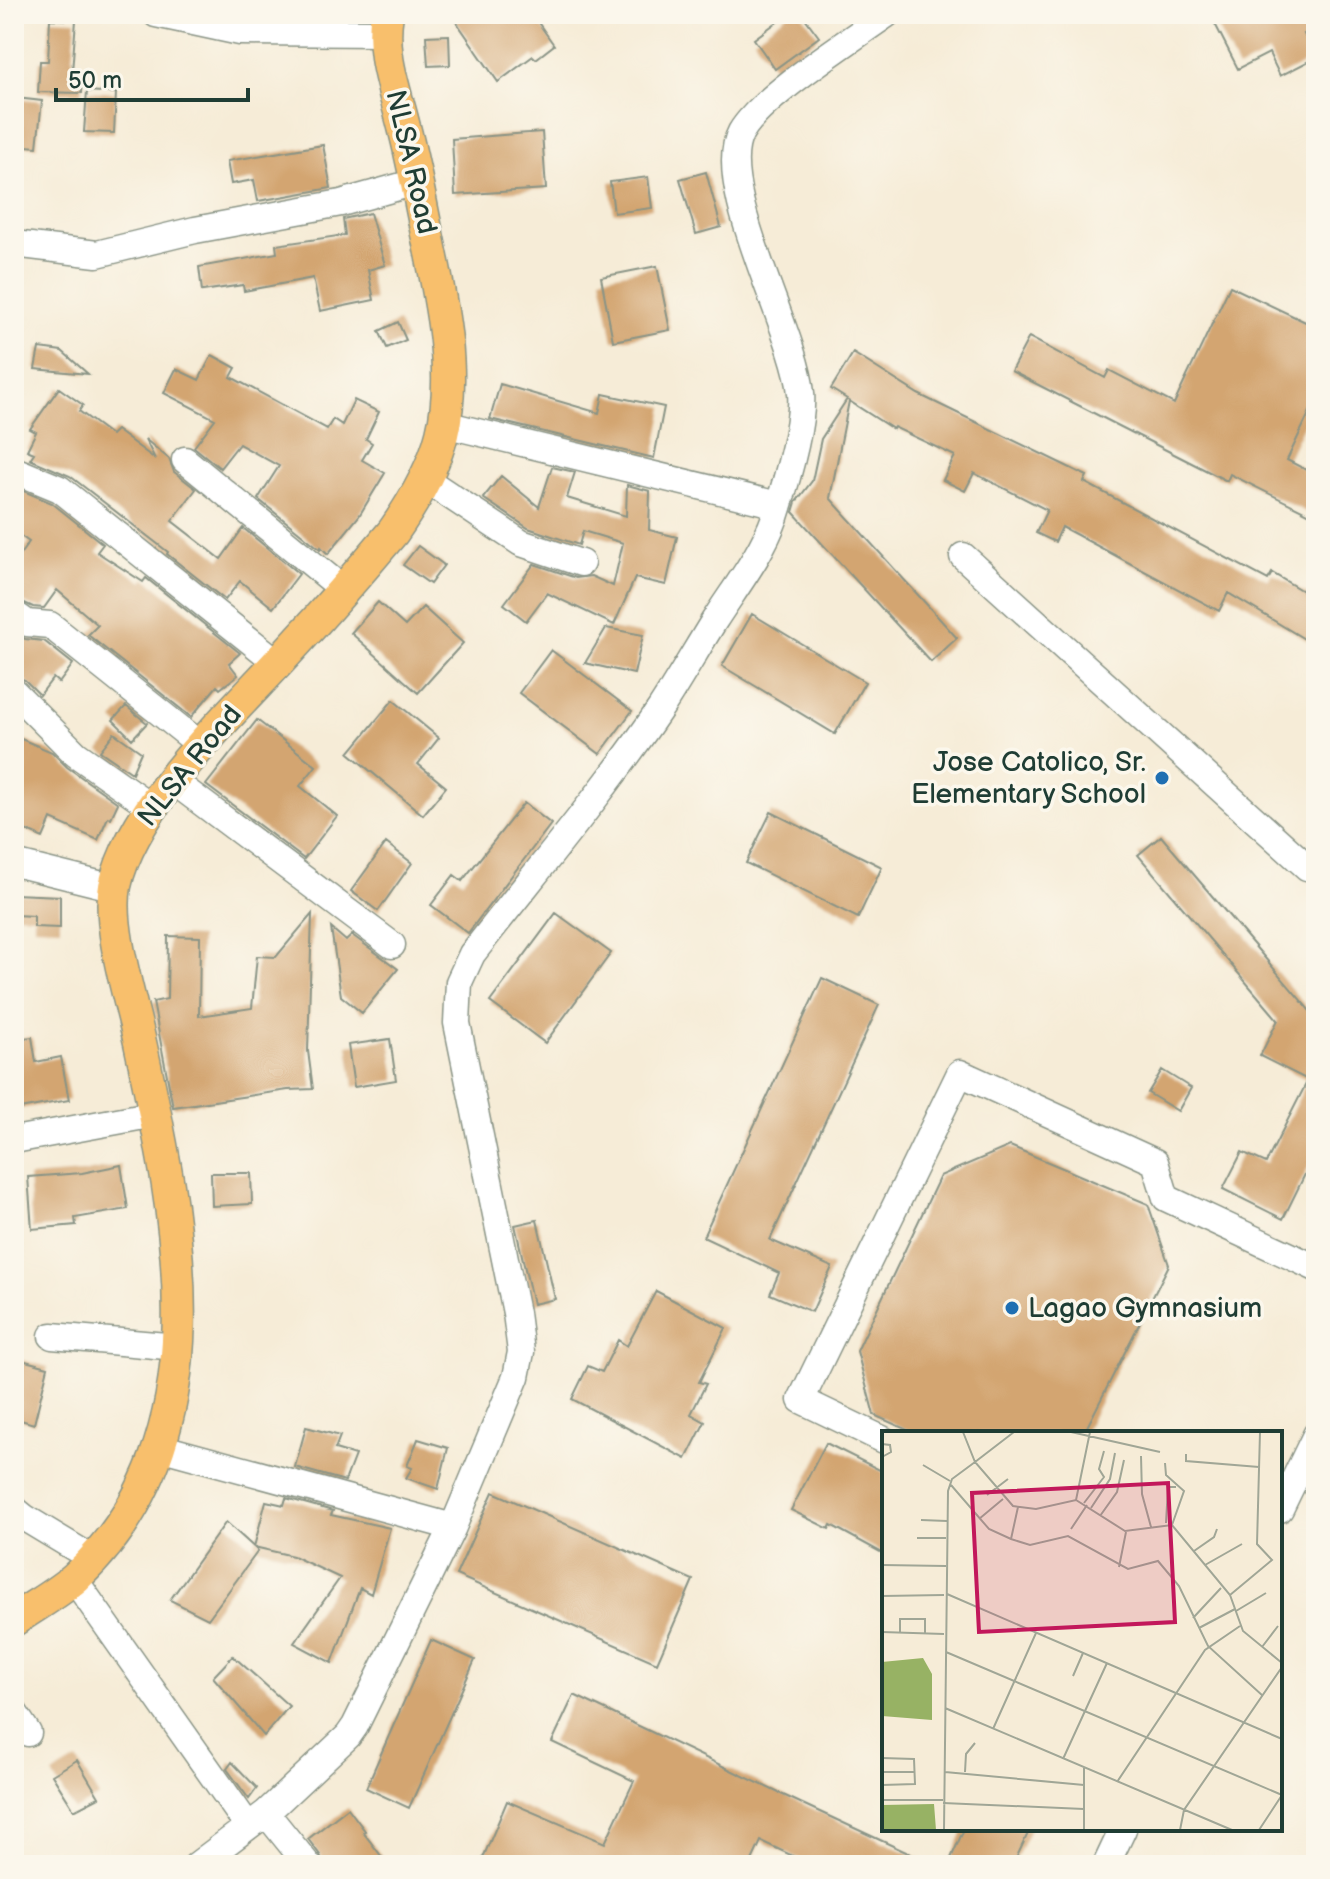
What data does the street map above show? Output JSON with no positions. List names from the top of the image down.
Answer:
{
  "streets": {
    "main road": ["NLSA Road"]
  },
  "places": ["Jose Catolico, Sr. Elementary School", "Lagao Gymnasium"],
  "scale_bar": "50 m"
}
